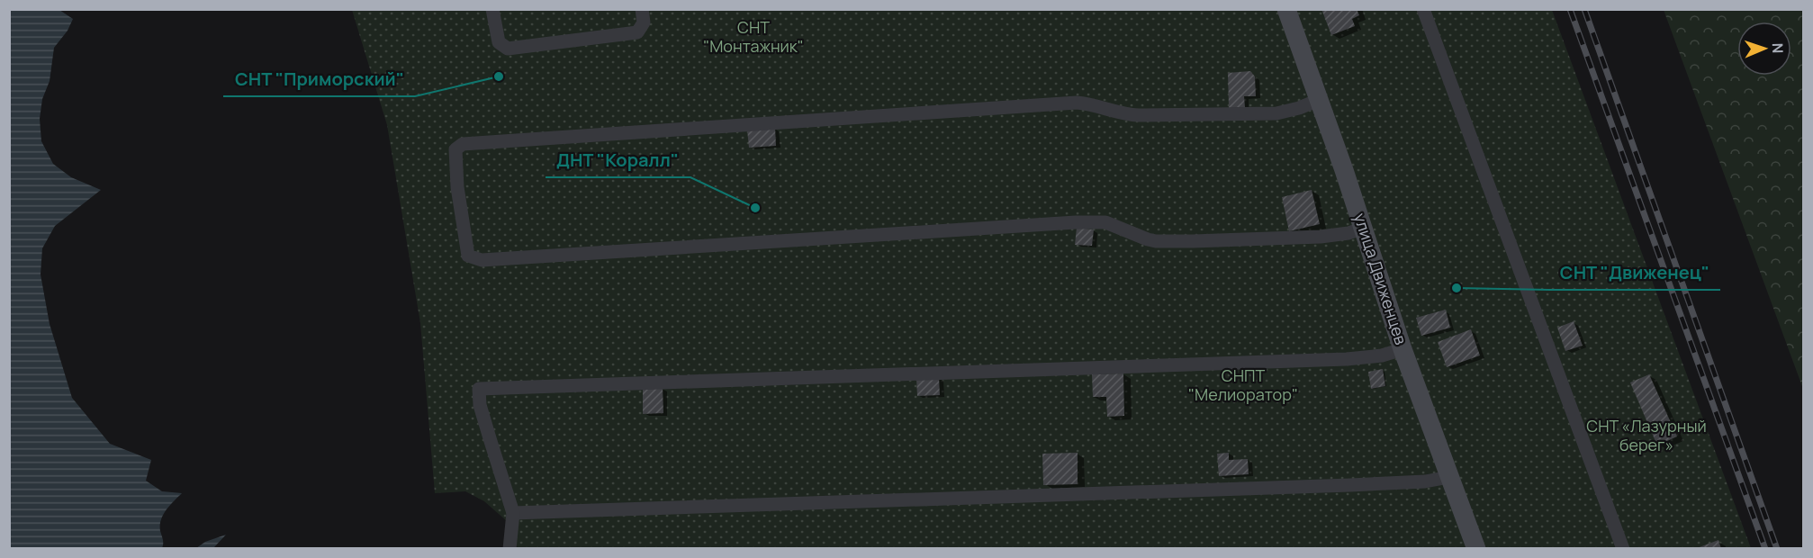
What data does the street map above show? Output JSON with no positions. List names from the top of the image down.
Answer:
{
  "streets": {
    "street": ["улица Движенцев"]
  },
  "parks": ["СНТ \"Монтажник\"", "СНПТ \"Мелиоратор\"", "СНТ «Лазурный берег»"],
  "places": ["СНТ \"Приморский\"", "ДНТ \"Коралл\"", "СНТ \"Движенец\""],
  "north": "right"
}
